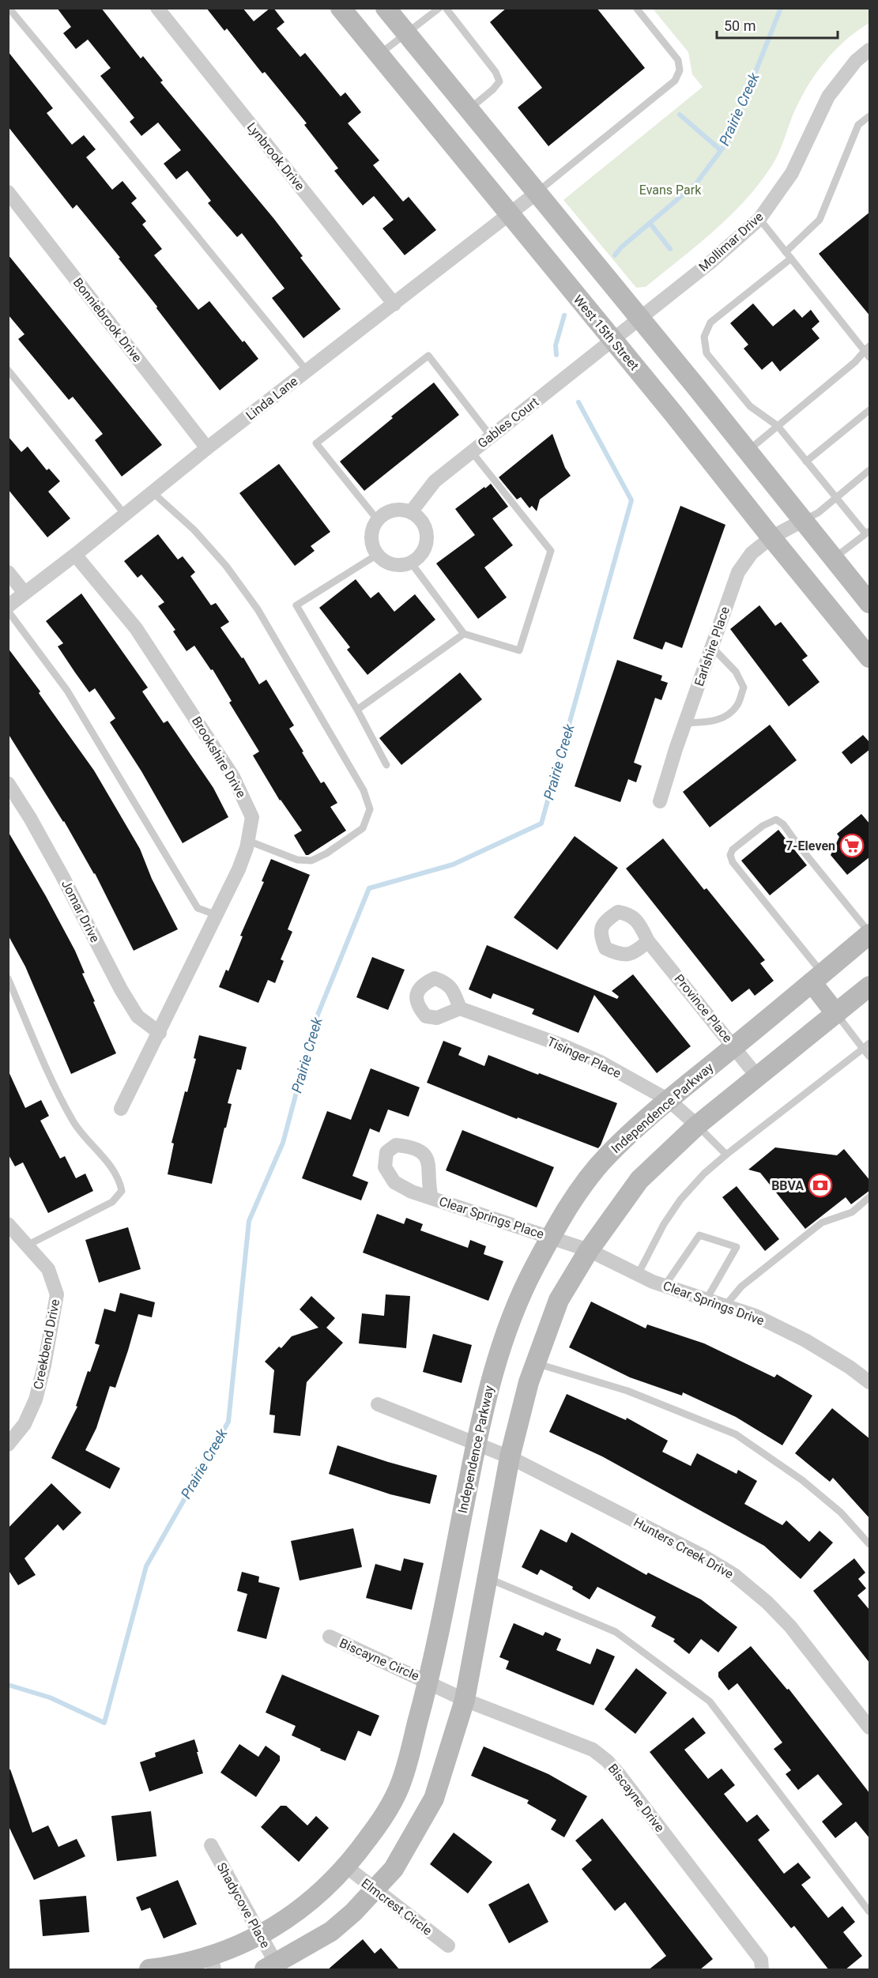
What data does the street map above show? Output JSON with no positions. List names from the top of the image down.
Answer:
{
  "streets": {
    "main road": ["West 15th Street", "Independence Parkway"],
    "street": [
      "Lynbrook Drive",
      "Mollimar Drive",
      "Bonniebrook Drive",
      "Linda Lane",
      "Gables Court",
      "Earlshire Place",
      "Brookshire Drive",
      "Jomar Drive",
      "Province Place",
      "Tisinger Place",
      "Clear Springs Place",
      "Clear Springs Drive",
      "Creekbend Drive",
      "Hunters Creek Drive",
      "Biscayne Circle",
      "Biscayne Drive",
      "Shadycove Place",
      "Elmcrest Circle"
    ]
  },
  "crossings": [
    ["Lynbrook Drive", "Linda Lane"],
    ["Mollimar Drive", "West 15th Street"],
    ["Mollimar Drive", "Gables Court"],
    ["Bonniebrook Drive", "Linda Lane"],
    ["West 15th Street", "Linda Lane"],
    ["West 15th Street", "Gables Court"],
    ["West 15th Street", "Earlshire Place"],
    ["Linda Lane", "Brookshire Drive"],
    ["Brookshire Drive", "Jomar Drive"],
    ["Province Place", "Independence Parkway"],
    ["Tisinger Place", "Independence Parkway"],
    ["Independence Parkway", "Clear Springs Place"],
    ["Independence Parkway", "Clear Springs Drive"],
    ["Independence Parkway", "Hunters Creek Drive"],
    ["Independence Parkway", "Biscayne Circle"],
    ["Independence Parkway", "Biscayne Drive"],
    ["Independence Parkway", "Shadycove Place"],
    ["Independence Parkway", "Elmcrest Circle"],
    ["Clear Springs Place", "Clear Springs Drive"],
    ["Biscayne Circle", "Biscayne Drive"]
  ],
  "water": ["Prairie Creek"],
  "parks": ["Evans Park"],
  "places": {
    "supermarket": ["7-Eleven"],
    "bank": ["BBVA"]
  },
  "scale_bar": "50 m"
}
